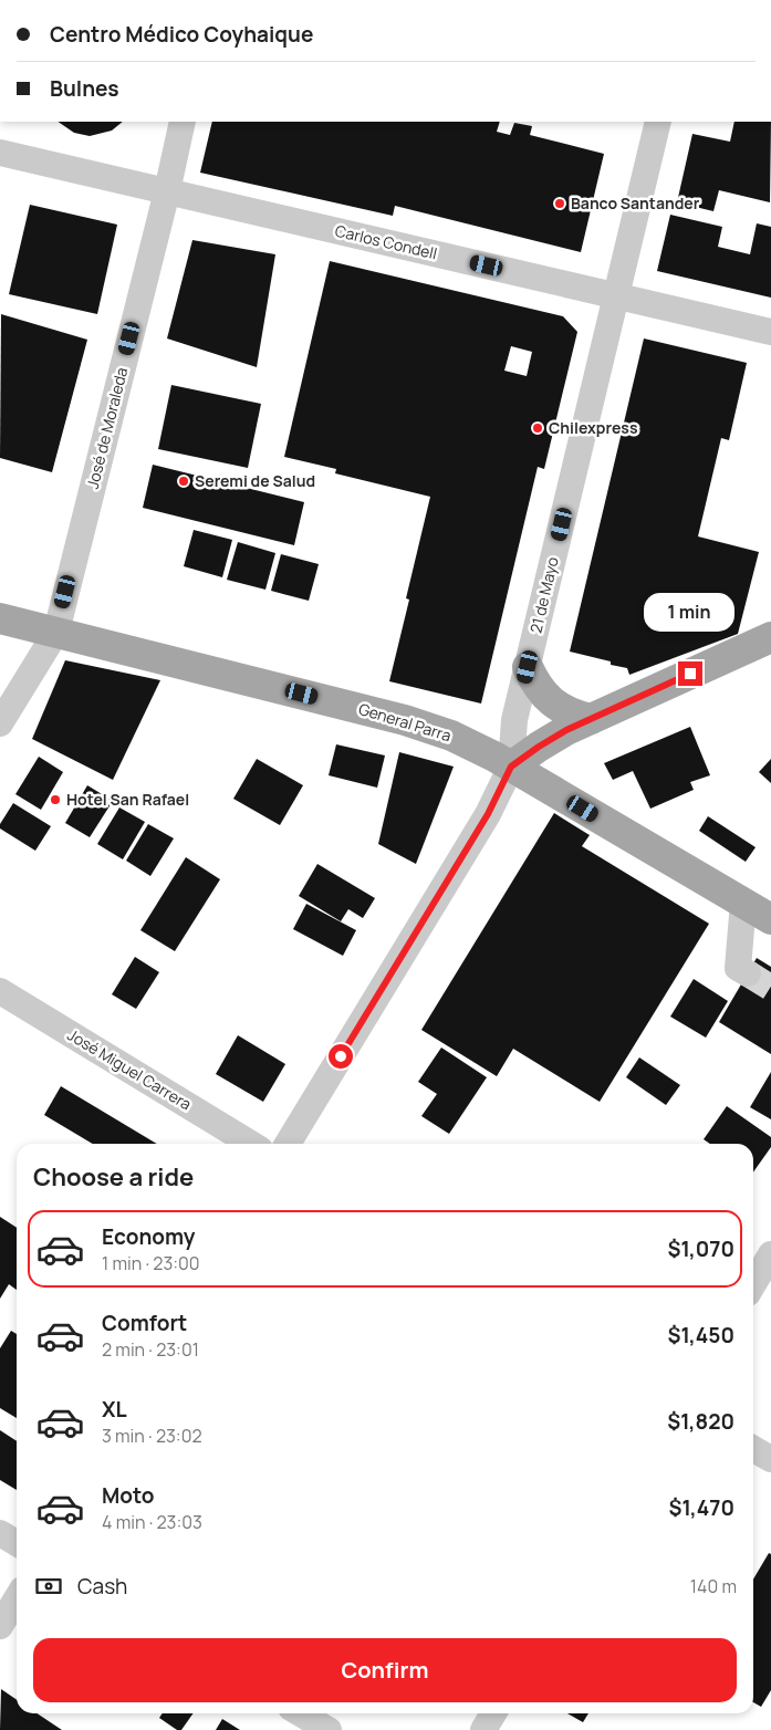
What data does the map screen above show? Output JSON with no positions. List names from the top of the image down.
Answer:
{
  "streets": {
    "main road": ["General Parra"],
    "street": [
      "Carlos Condell",
      "José de Moraleda",
      "21 de Mayo",
      "José Miguel Carrera"
    ]
  },
  "crossings": [
    ["Carlos Condell", "José de Moraleda"],
    ["Carlos Condell", "21 de Mayo"],
    ["José de Moraleda", "General Parra"],
    ["21 de Mayo", "General Parra"]
  ],
  "places": [
    "Banco Santander",
    "Chilexpress",
    "Seremi de Salud",
    "Hotel San Rafael"
  ],
  "page": {
    "banner": ["Centro Médico Coyhaique", "Bulnes"],
    "bubble": "1 min",
    "heading": "Choose a ride",
    "list": [
      {
        "name": "Economy",
        "note": "1 min · 23:00",
        "value": "$1,070"
      },
      {
        "name": "Comfort",
        "note": "2 min · 23:01",
        "value": "$1,450"
      },
      {
        "name": "XL",
        "note": "3 min · 23:02",
        "value": "$1,820"
      },
      {
        "name": "Moto",
        "note": "4 min · 23:03",
        "value": "$1,470"
      }
    ],
    "pay": ["Cash", "140 m"],
    "buttons": "Confirm"
  }
}
